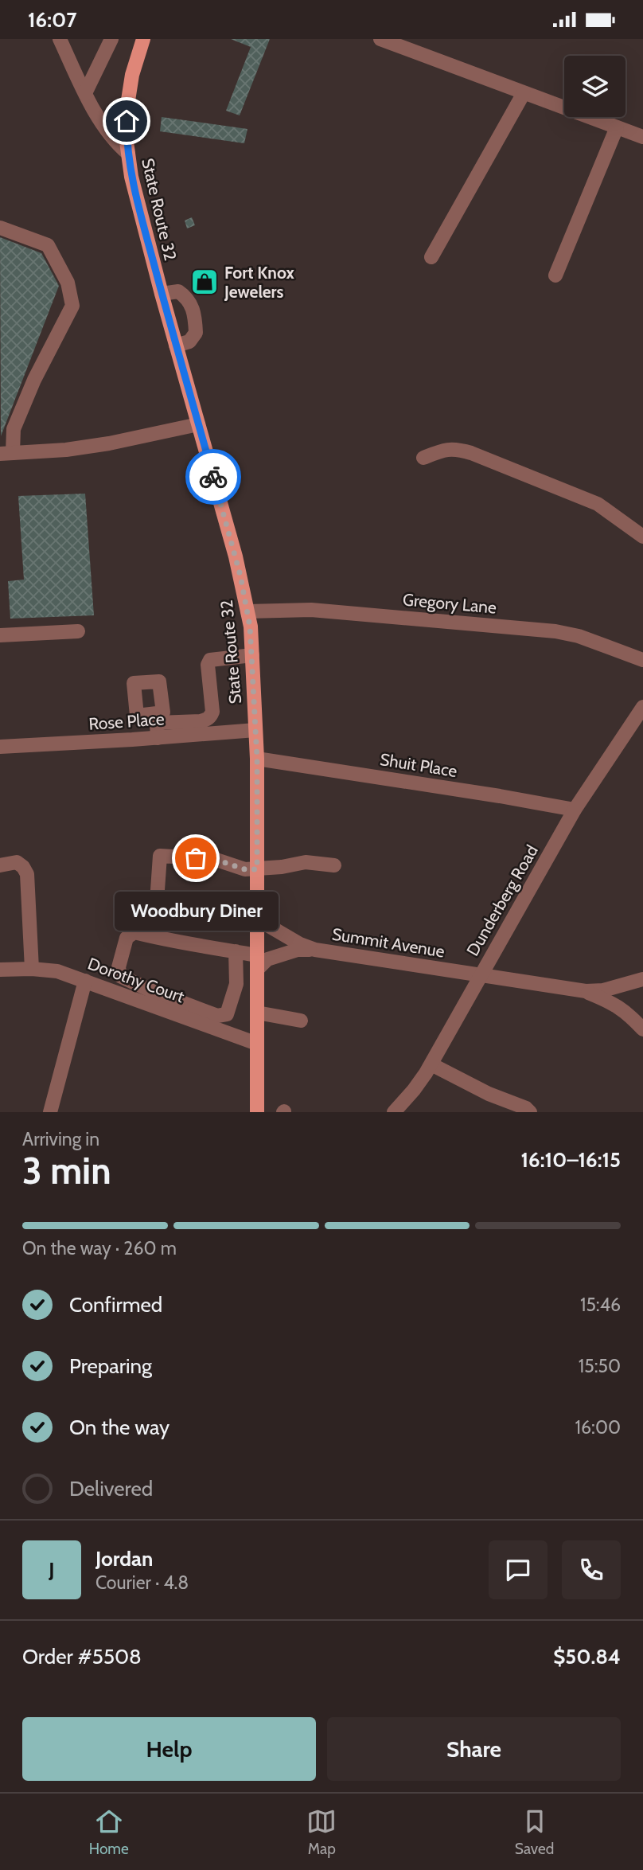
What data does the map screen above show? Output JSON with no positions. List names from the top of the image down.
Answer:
{
  "streets": {
    "main road": ["State Route 32"],
    "street": [
      "Gregory Lane",
      "Rose Place",
      "Shuit Place",
      "Dunderberg Road",
      "Summit Avenue",
      "Dorothy Court"
    ]
  },
  "crossings": [
    ["State Route 32", "Gregory Lane"],
    ["State Route 32", "Rose Place"],
    ["State Route 32", "Shuit Place"],
    ["State Route 32", "Summit Avenue"],
    ["State Route 32", "Dorothy Court"],
    ["Shuit Place", "Dunderberg Road"],
    ["Dunderberg Road", "Summit Avenue"]
  ],
  "places": {
    "shop": ["Fort Knox Jewelers"],
    "other": ["Woodbury Diner"]
  },
  "page": {
    "status": "16:07",
    "bubble": "Woodbury Diner",
    "heading": ["3 min", "Arriving in", "16:10–16:15"],
    "panel": [
      "Jordan",
      "Courier · 4.8",
      "Order #5508",
      "$50.84"
    ],
    "bar": "On the way · 260 m",
    "list": [
      ["Confirmed", "15:46"],
      ["Preparing", "15:50"],
      ["On the way", "16:00"],
      "Delivered"
    ],
    "round": "J",
    "buttons": ["Help", "Share"],
    "tabs": ["Home", "Map", "Saved"]
  }
}
